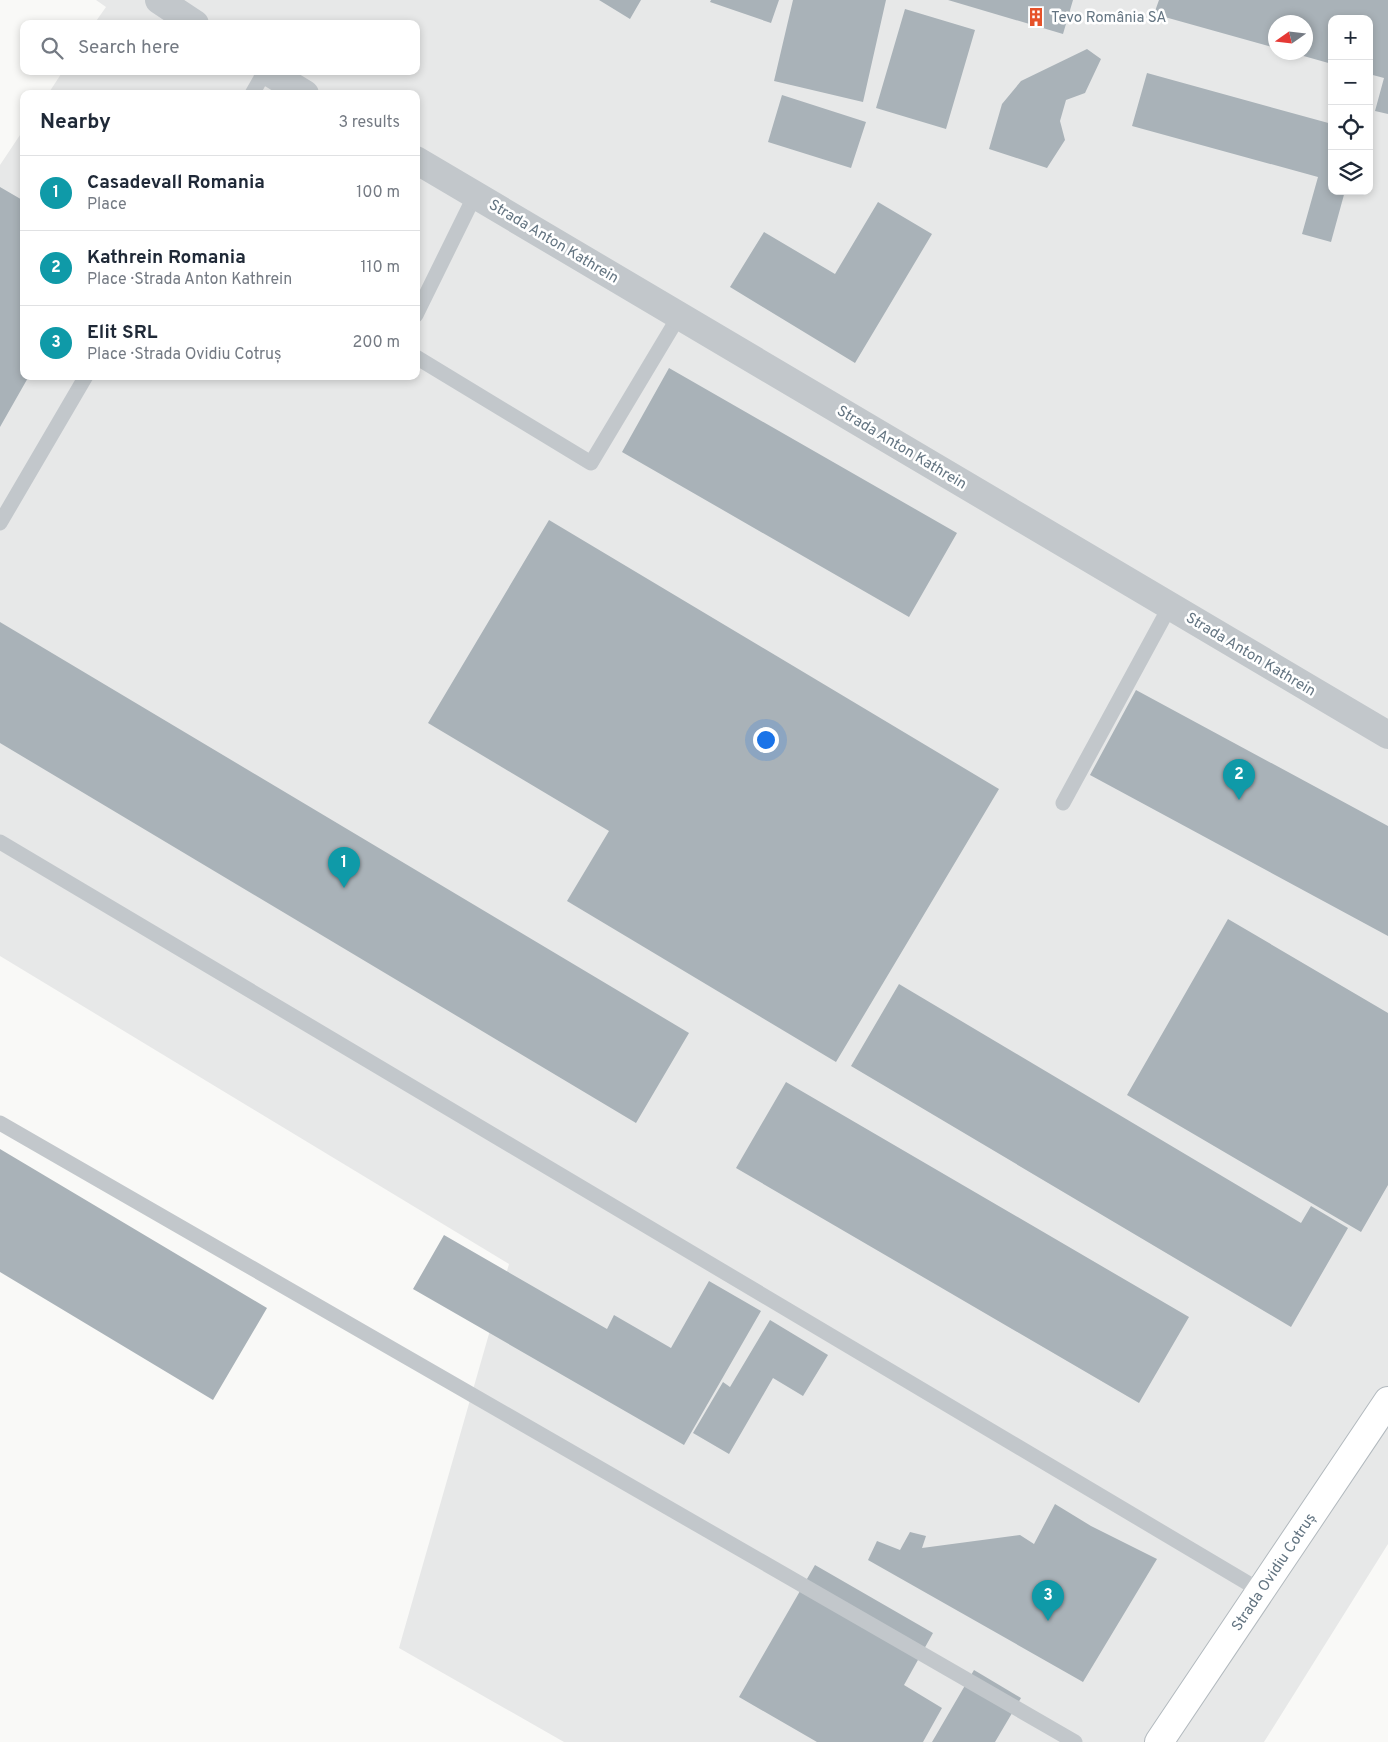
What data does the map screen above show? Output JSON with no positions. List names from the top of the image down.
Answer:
{
  "streets": {
    "main road": ["Strada Ovidiu Cotruș"],
    "street": ["Strada Anton Kathrein"]
  },
  "places": {
    "building": ["Tevo România SA"]
  },
  "north": "left",
  "page": {
    "map_buttons": ["+", "−"],
    "search": "Search here",
    "heading": ["Nearby", "3 results"],
    "list": [
      {
        "mark": "1",
        "name": "Casadevall Romania",
        "note": "Place",
        "value": "100 m"
      },
      {
        "mark": "2",
        "name": "Kathrein Romania",
        "note": "Place · Strada Anton Kathrein",
        "value": "110 m"
      },
      {
        "mark": "3",
        "name": "Elit SRL",
        "note": "Place · Strada Ovidiu Cotruș",
        "value": "200 m"
      }
    ],
    "pins": ["2", "1", "3"]
  }
}
